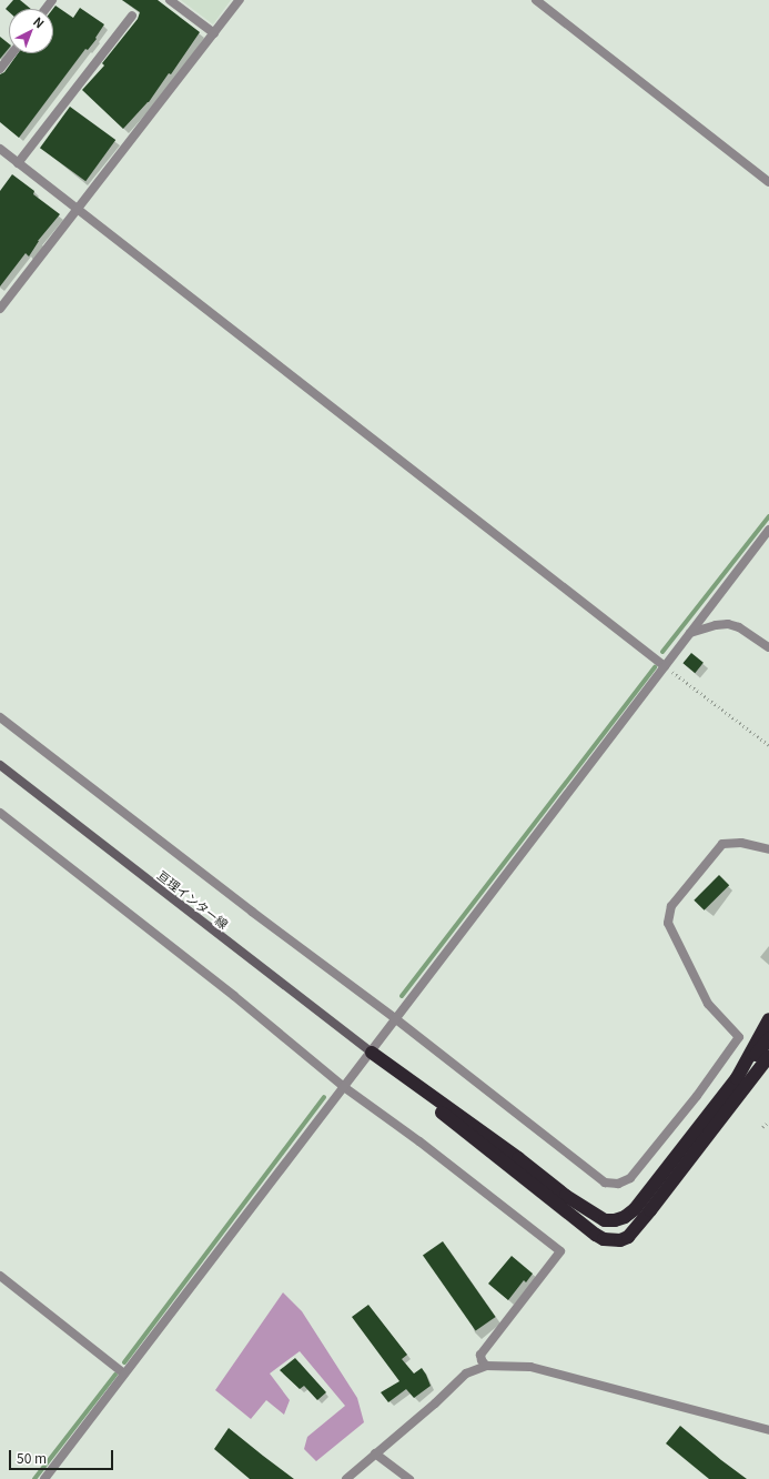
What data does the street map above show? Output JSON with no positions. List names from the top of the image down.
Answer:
{
  "streets": {
    "main road": ["亘理インター線"]
  },
  "scale_bar": "50 m",
  "north": "top right"
}
